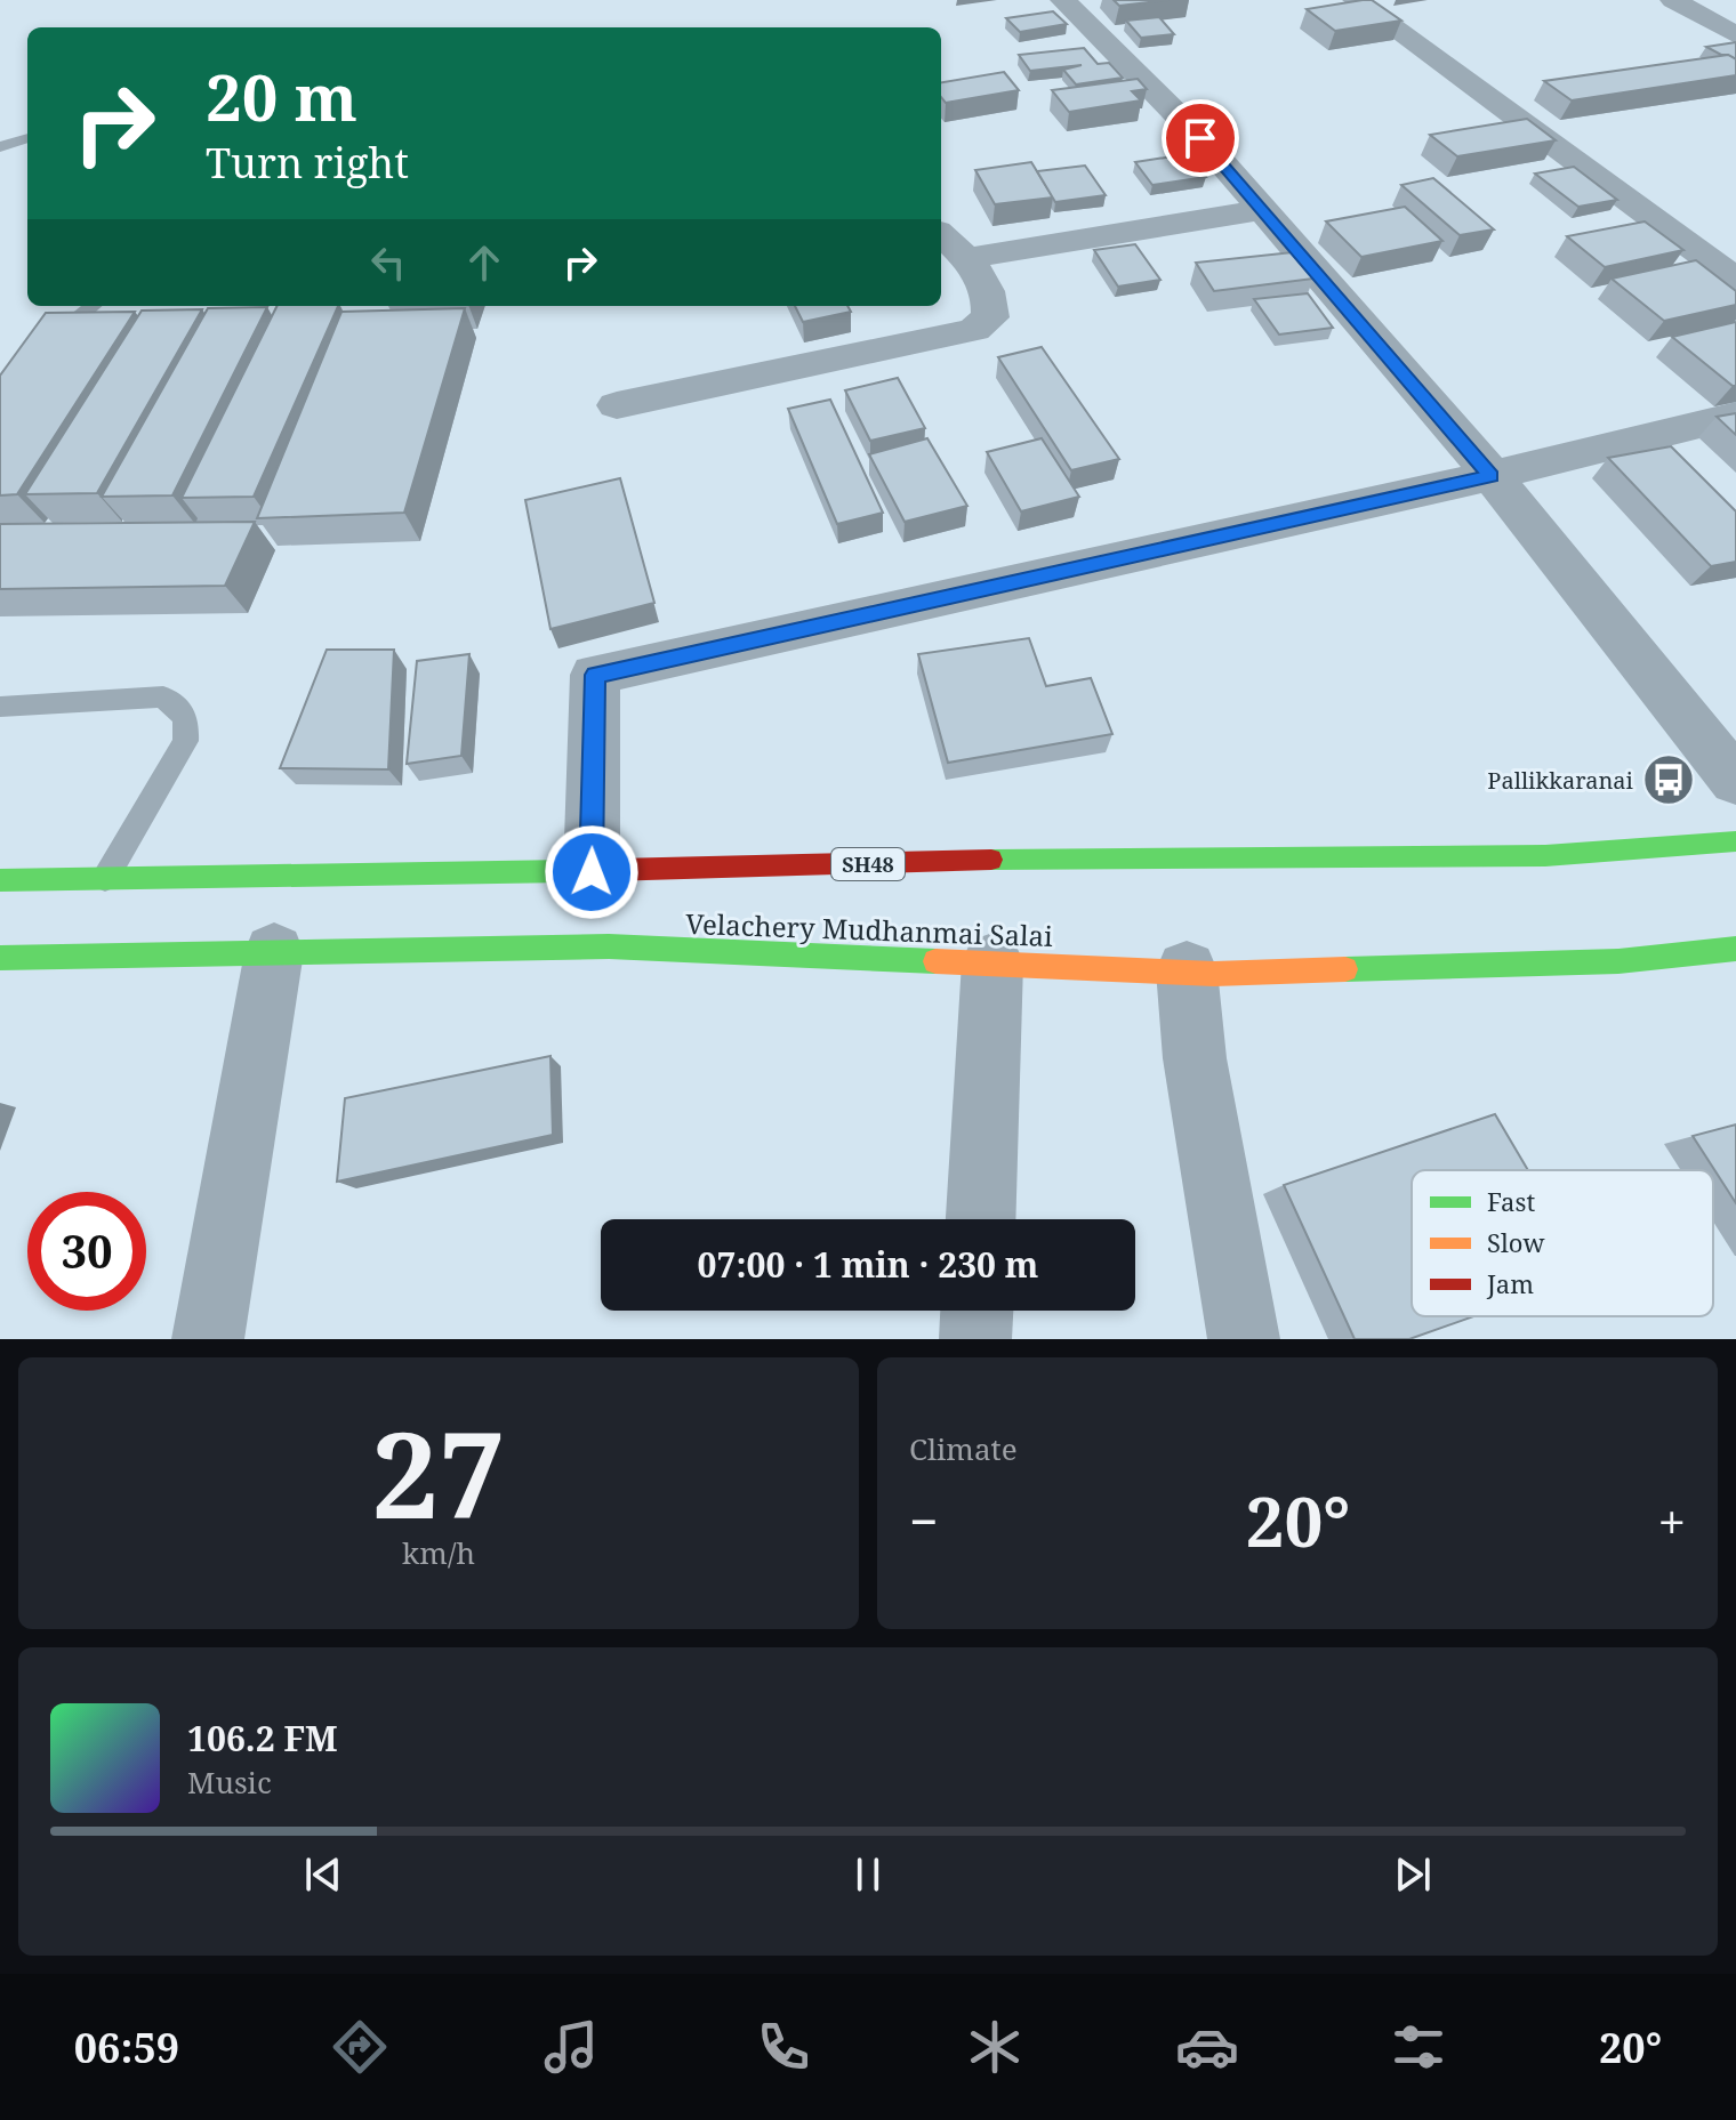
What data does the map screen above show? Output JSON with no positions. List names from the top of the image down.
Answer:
{
  "streets": {
    "main road": ["SH48", "Velachery Mudhanmai Salai"]
  },
  "places": {
    "bus stop": ["Pallikkaranai"]
  },
  "legend": ["Fast", "Slow", "Jam"],
  "page": {
    "turn": ["20 m", "Turn right"],
    "limit": "30",
    "trip": "07:00 · 1 min · 230 m",
    "tile": [
      ["27", "km/h"],
      "Climate"
    ],
    "heat": ["−", "20°", "+"],
    "song": ["106.2 FM", "Music"],
    "tabs": ["06:59", "20°"]
  }
}
